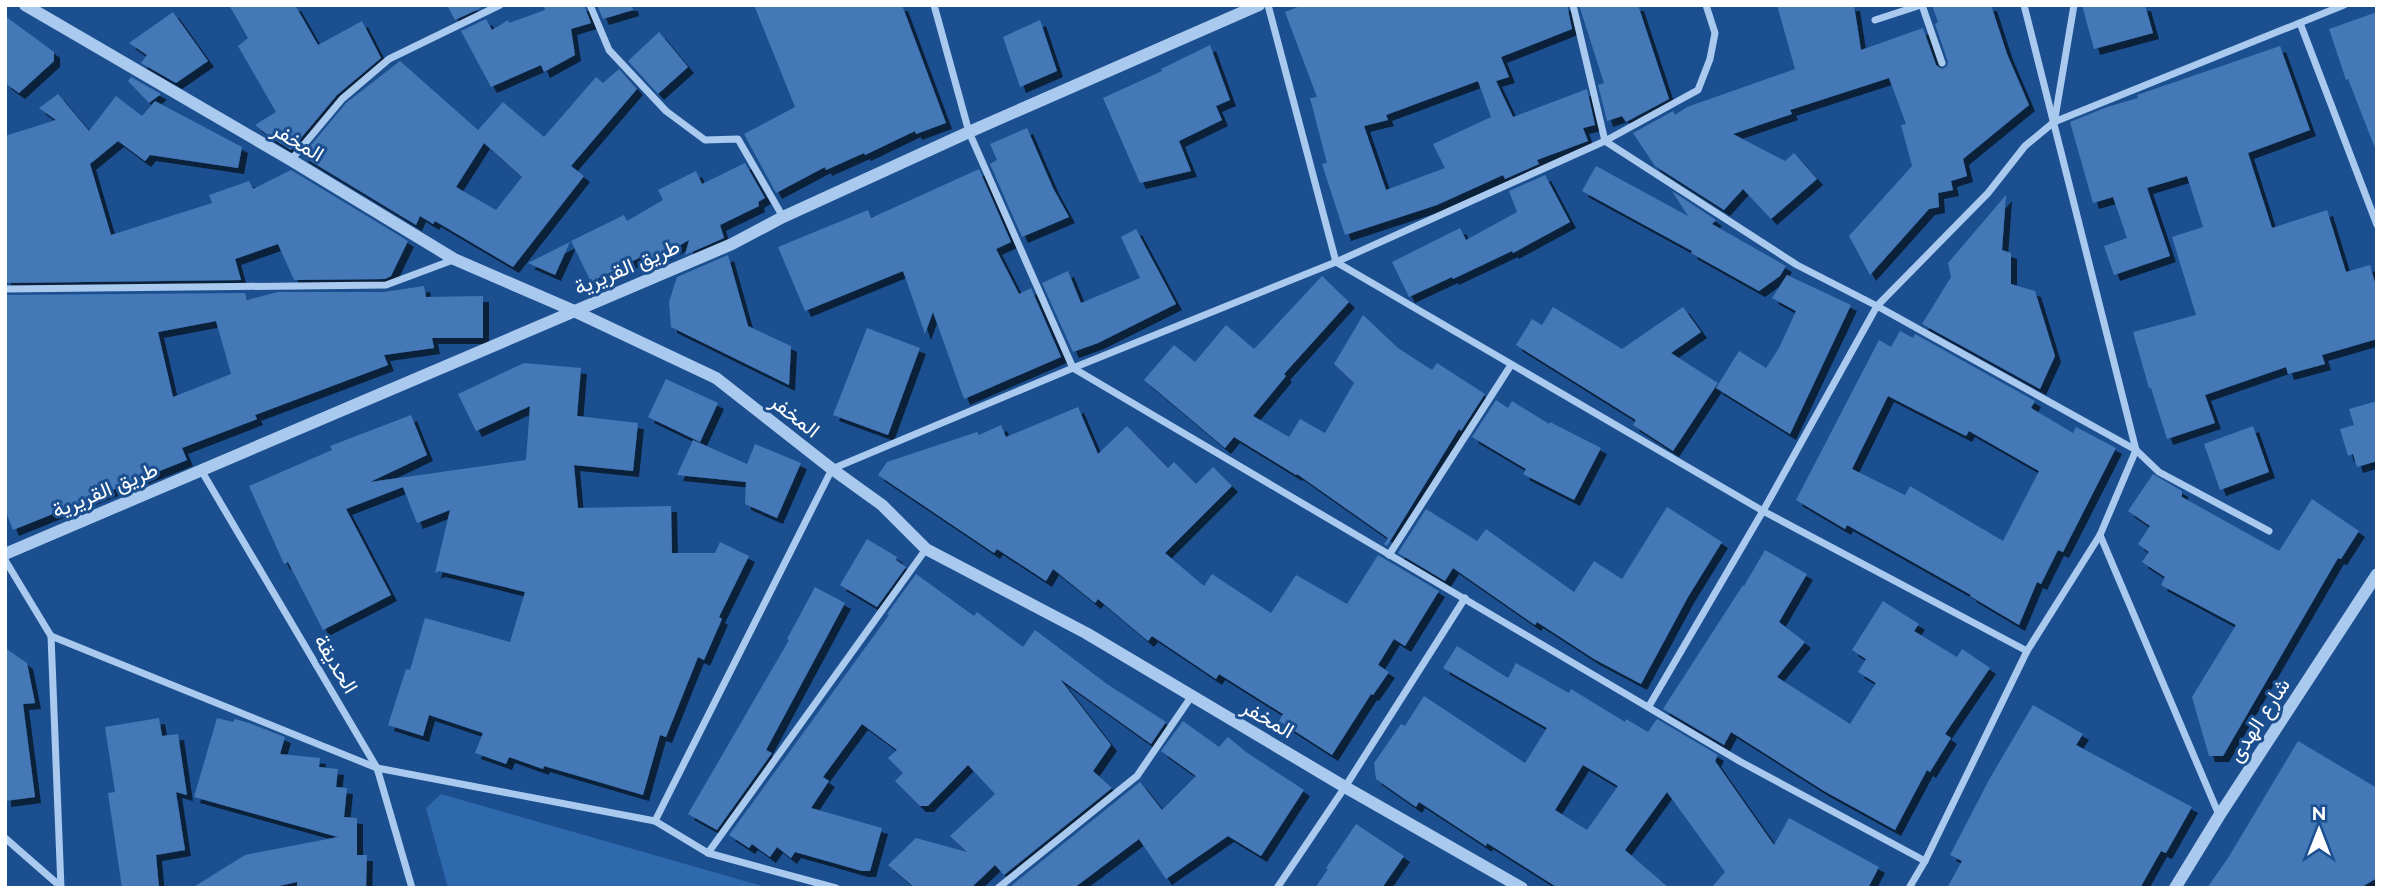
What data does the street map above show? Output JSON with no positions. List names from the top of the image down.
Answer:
{
  "streets": {
    "street": [
      "المخفر",
      "طريق القريرية",
      "الحديقة",
      "شارع الهدى"
    ]
  },
  "crossings": [
    ["المخفر", "طريق القريرية"],
    ["طريق القريرية", "الحديقة"]
  ],
  "north": "top"
}
